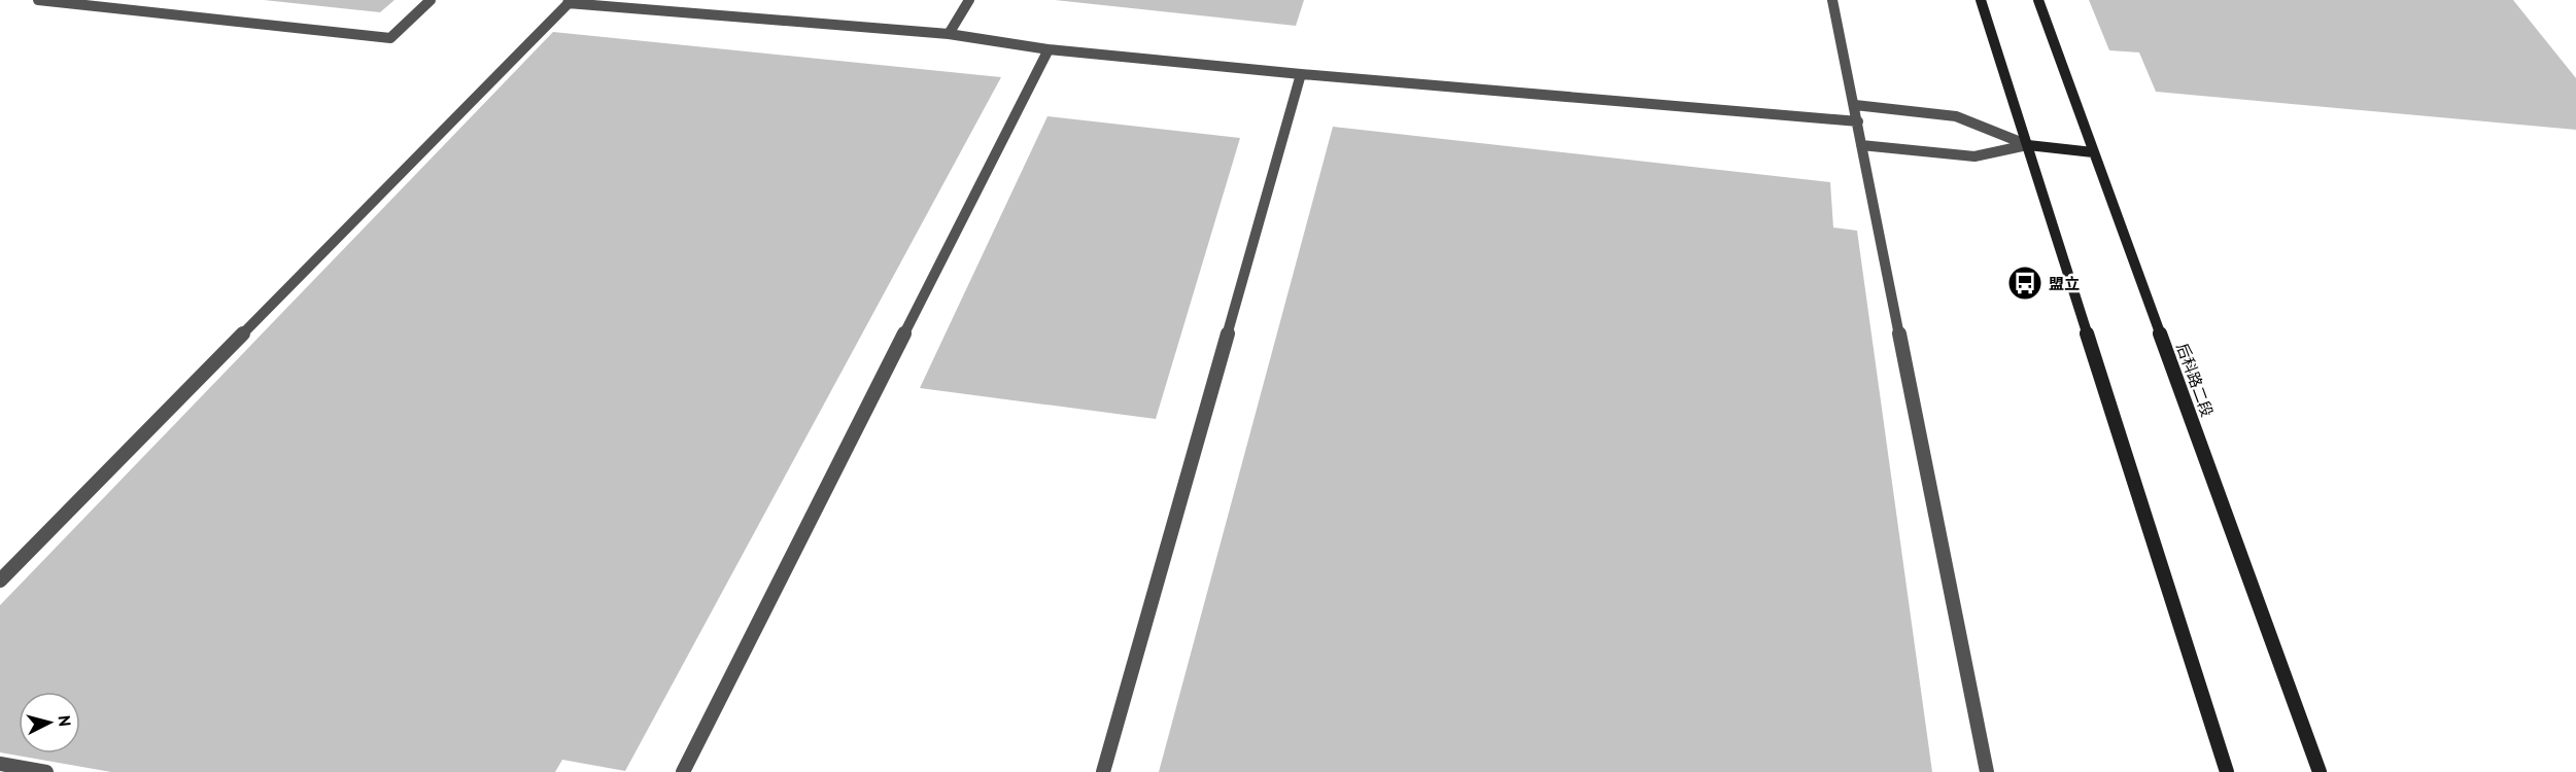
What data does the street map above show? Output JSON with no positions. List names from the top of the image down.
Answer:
{
  "streets": {
    "street": ["后科路二段"]
  },
  "places": {
    "bus stop": ["盟立"]
  },
  "north": "right"
}
